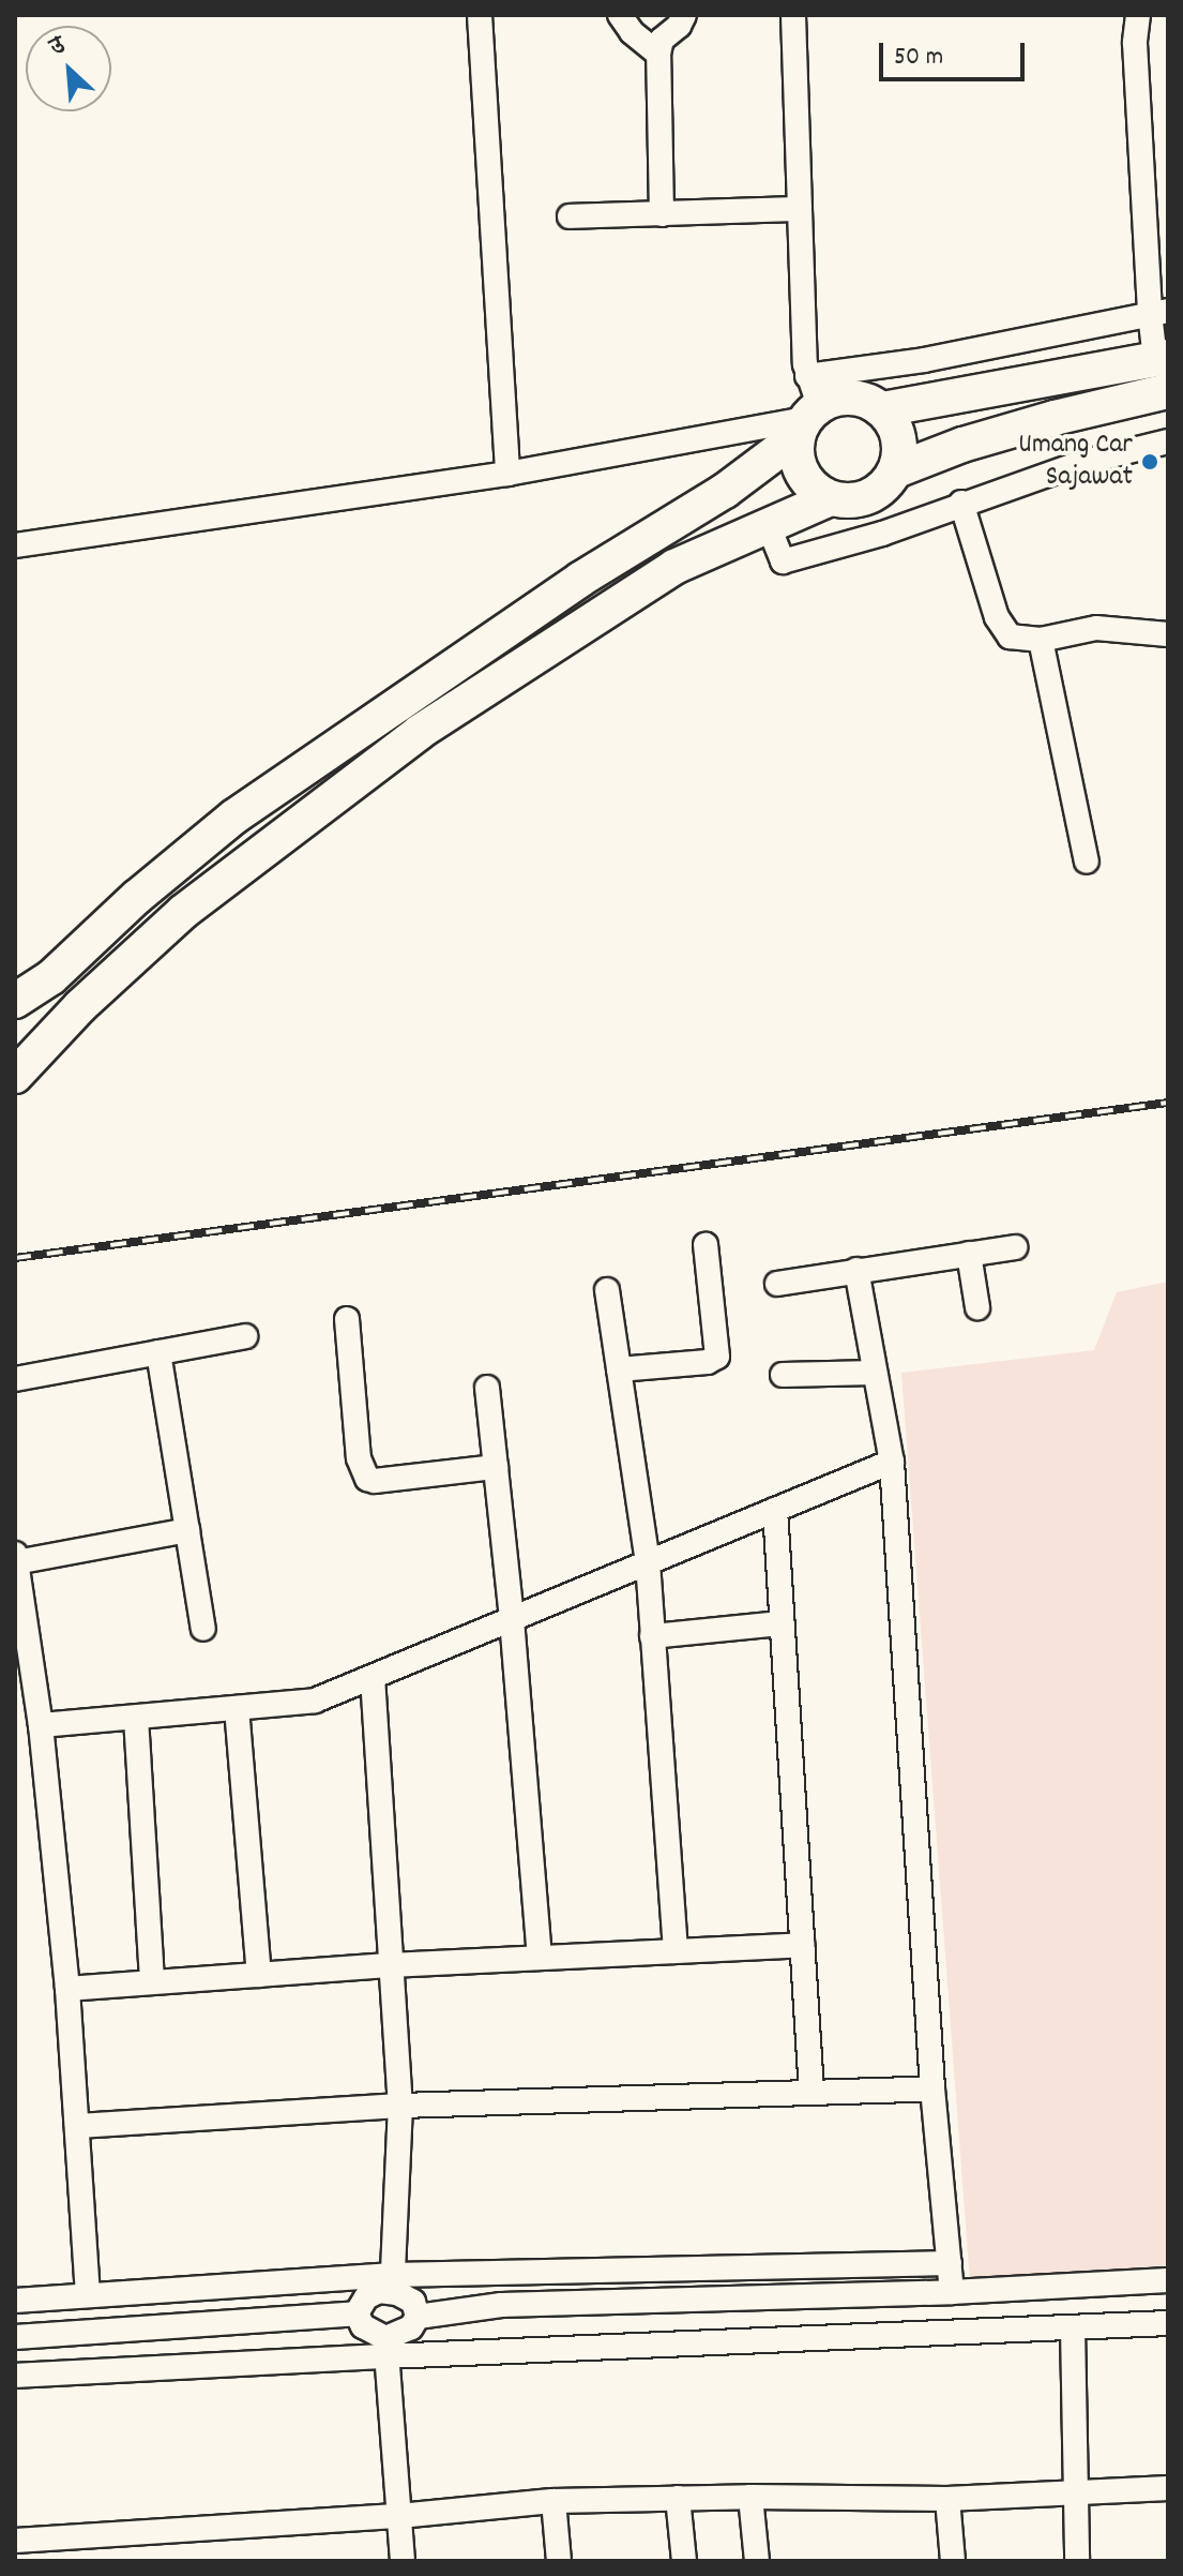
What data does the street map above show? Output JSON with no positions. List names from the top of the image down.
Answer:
{
  "places": ["Umang Car Sajawat"],
  "scale_bar": "50 m",
  "north": "top left"
}
